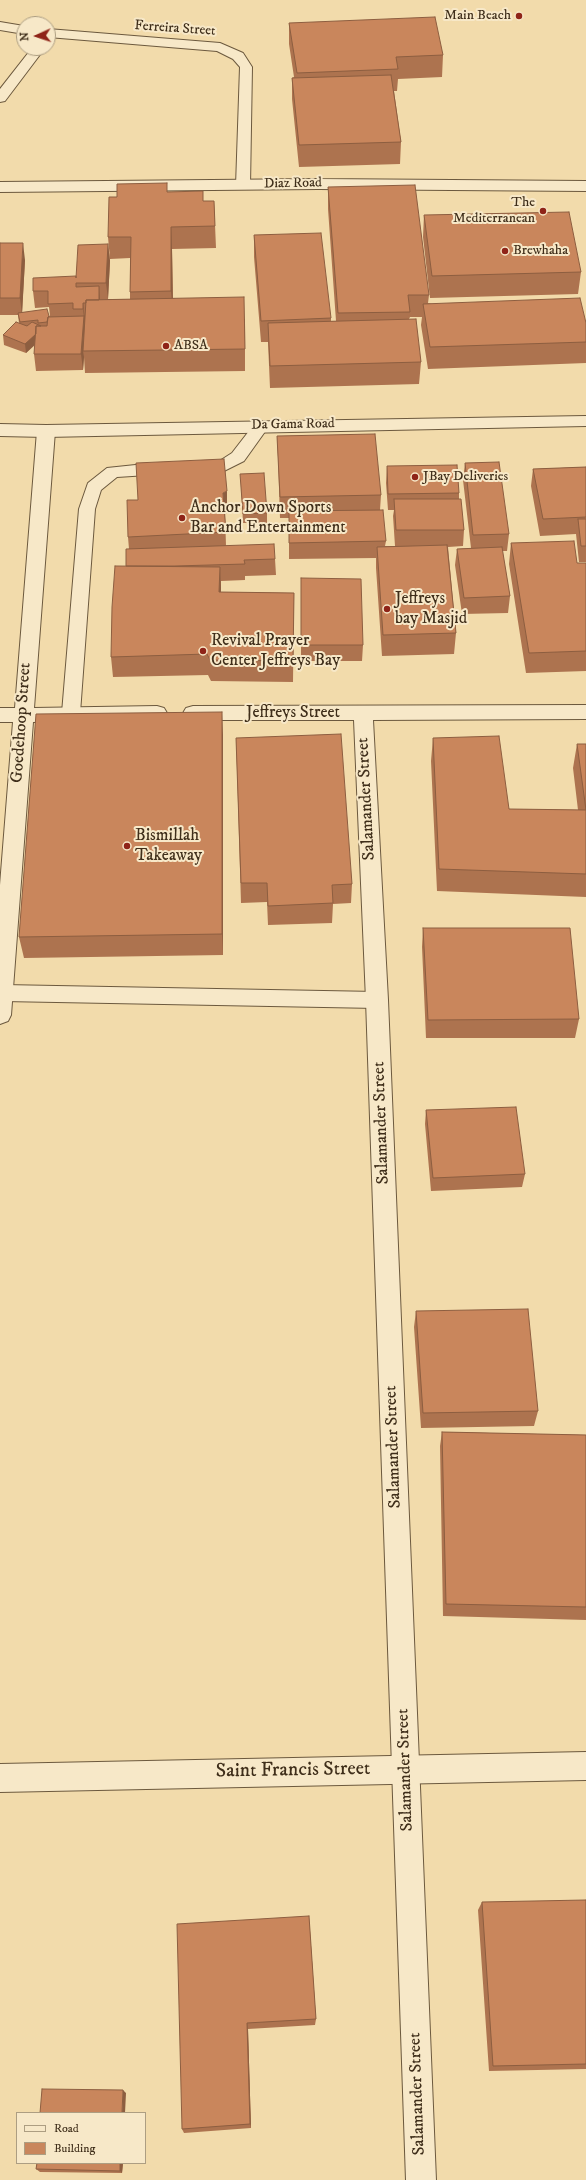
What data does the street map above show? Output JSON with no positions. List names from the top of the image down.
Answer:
{
  "streets": {
    "street": [
      "Diaz Road",
      "Da Gama Road",
      "Jeffreys Street",
      "Goedehoop Street",
      "Salamander Street",
      "Saint Francis Street"
    ],
    "lane": ["Ferreira Street"]
  },
  "crossings": [
    ["Ferreira Street", "Diaz Road"],
    ["Da Gama Road", "Goedehoop Street"],
    ["Jeffreys Street", "Goedehoop Street"],
    ["Jeffreys Street", "Salamander Street"],
    ["Salamander Street", "Saint Francis Street"]
  ],
  "places": [
    "Main Beach",
    "The Mediterranean",
    "Brewhaha",
    "ABSA",
    "JBay Deliveries",
    "Anchor Down Sports Bar and Entertainment",
    "Jeffreys bay Masjid",
    "Revival Prayer Center Jeffreys Bay",
    "Bismillah Takeaway"
  ],
  "legend": ["Road", "Building"],
  "north": "left"
}
